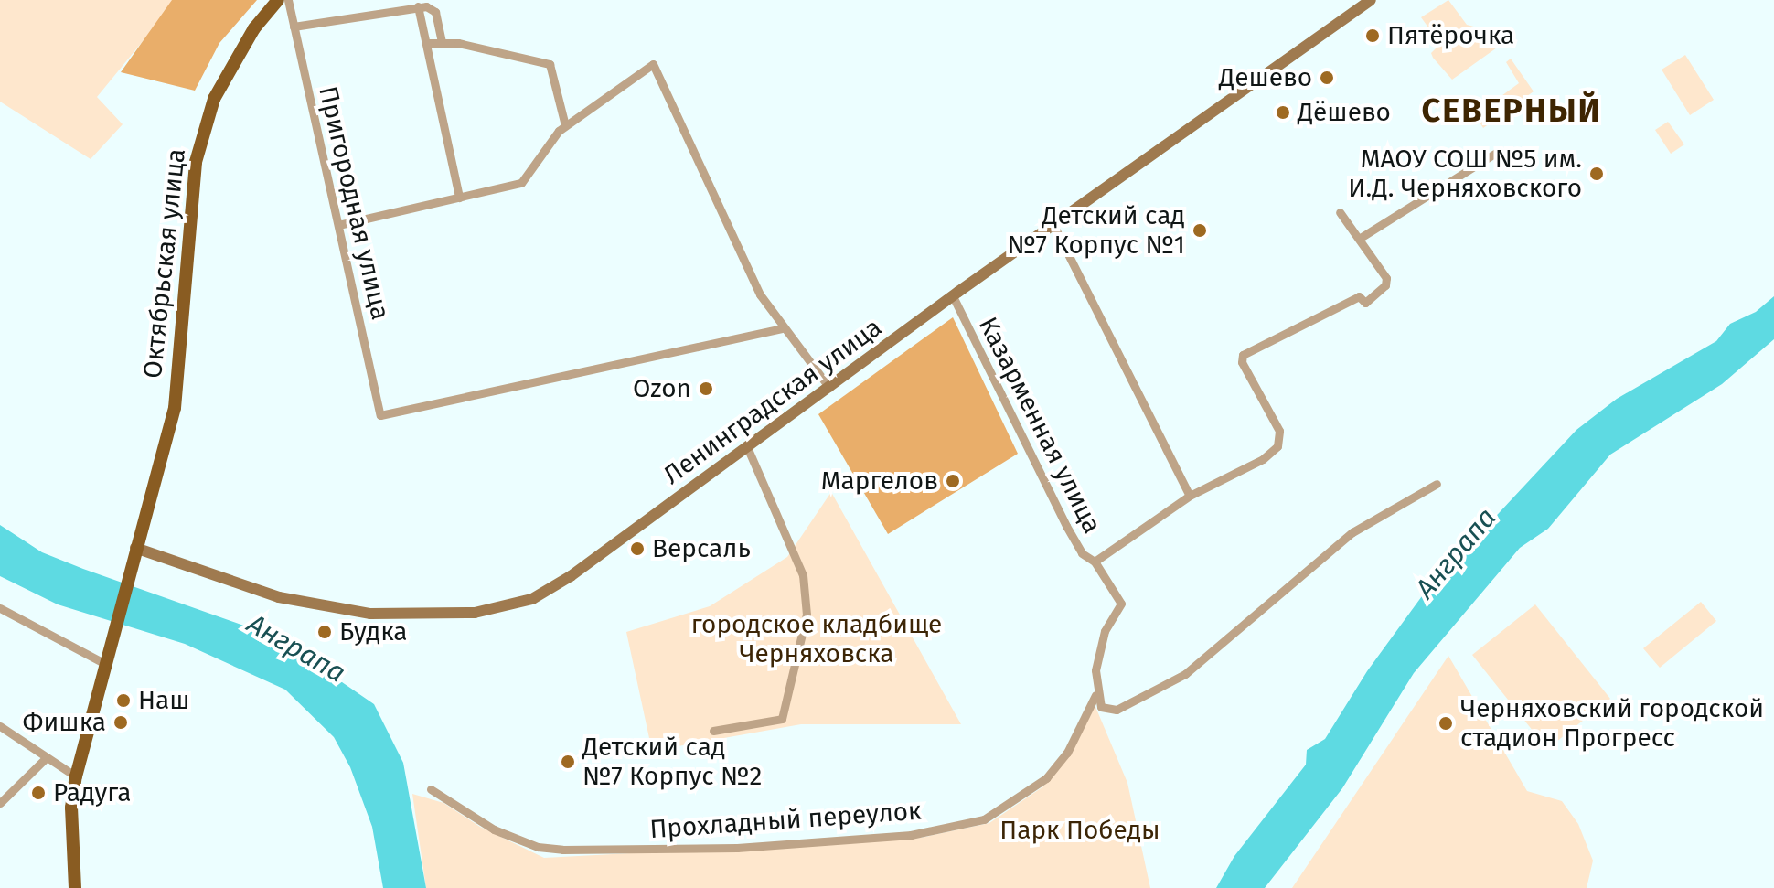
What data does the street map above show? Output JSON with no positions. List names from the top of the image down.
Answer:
{
  "streets": {
    "main road": ["Октябрьская улица"],
    "street": [
      "Пригородная улица",
      "Ленинградская улица",
      "Казарменная улица",
      "Прохладный переулок"
    ]
  },
  "crossings": [
    ["Октябрьская улица", "Ленинградская улица"],
    ["Ленинградская улица", "Казарменная улица"]
  ],
  "districts": ["СЕВЕРНЫЙ"],
  "water": ["Анграпа"],
  "parks": ["городское кладбище Черняховска", "Парк Победы"],
  "places": [
    "Пятёрочка",
    "Дешево",
    "Дёшево",
    "МАОУ СОШ №5 им. И.Д. Черняховского",
    "Детский сад №7 Корпус №1",
    "Ozon",
    "Маргелов",
    "Версаль",
    "Будка",
    "Наш",
    "Фишка",
    "Черняховский городской стадион Прогресс",
    "Детский сад №7 Корпус №2",
    "Радуга"
  ]
}
